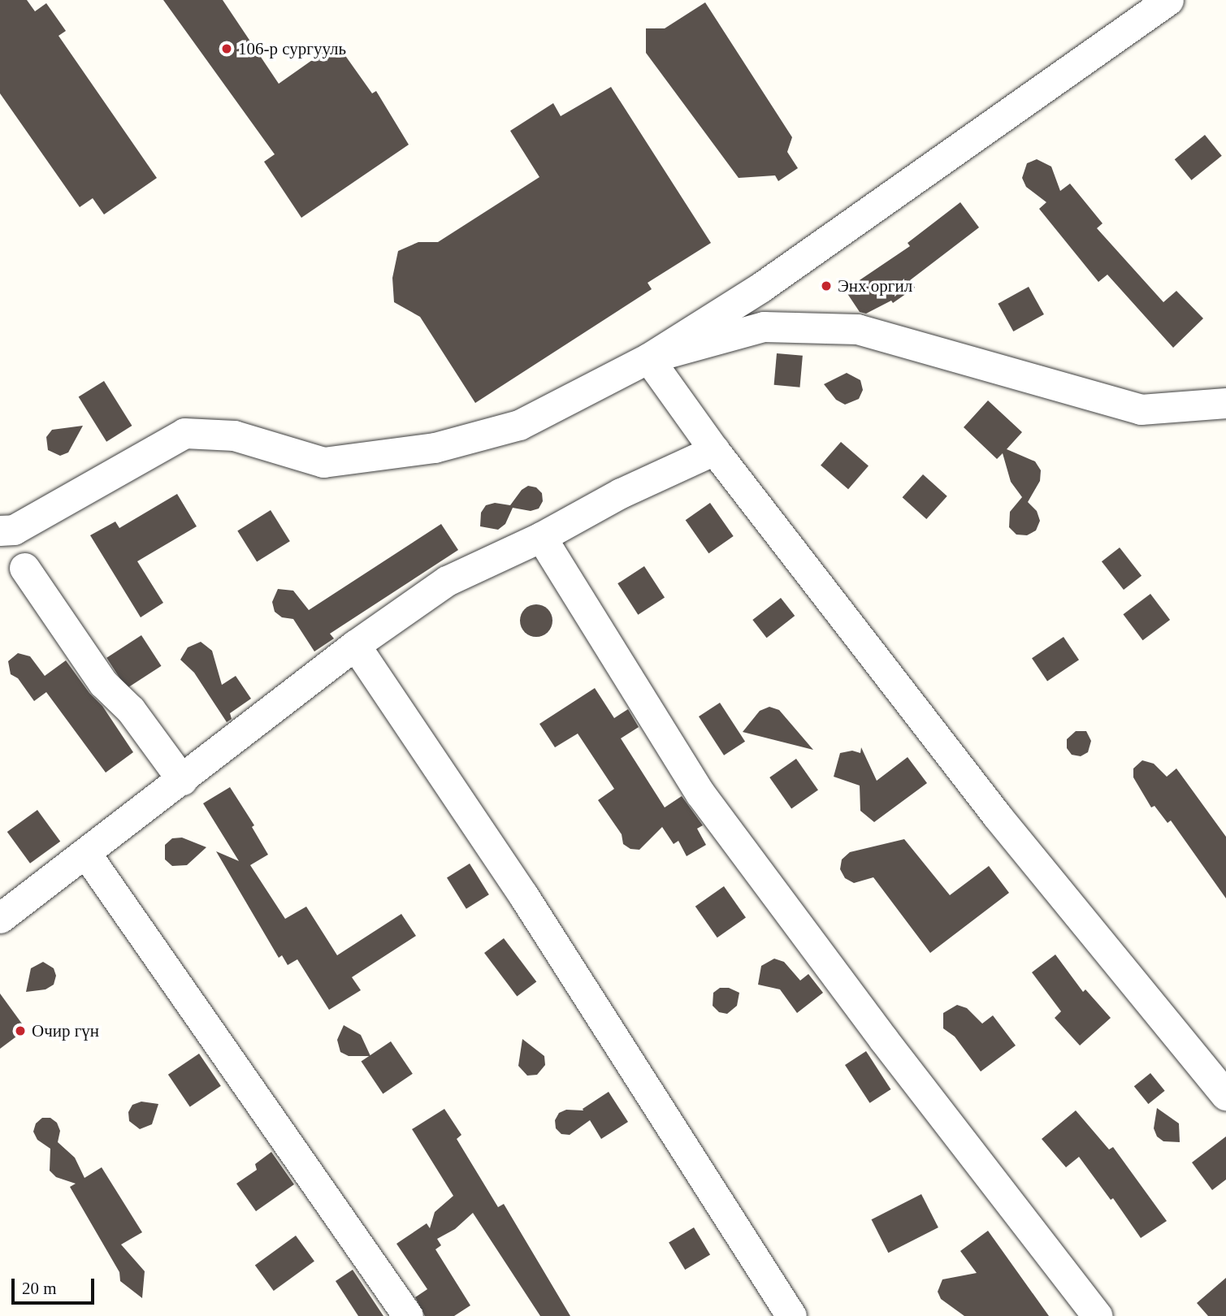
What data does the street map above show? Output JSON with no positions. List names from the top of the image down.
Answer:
{
  "places": ["106-р сургууль", "Энх оргил", "Очир гүн"],
  "scale_bar": "20 m"
}
